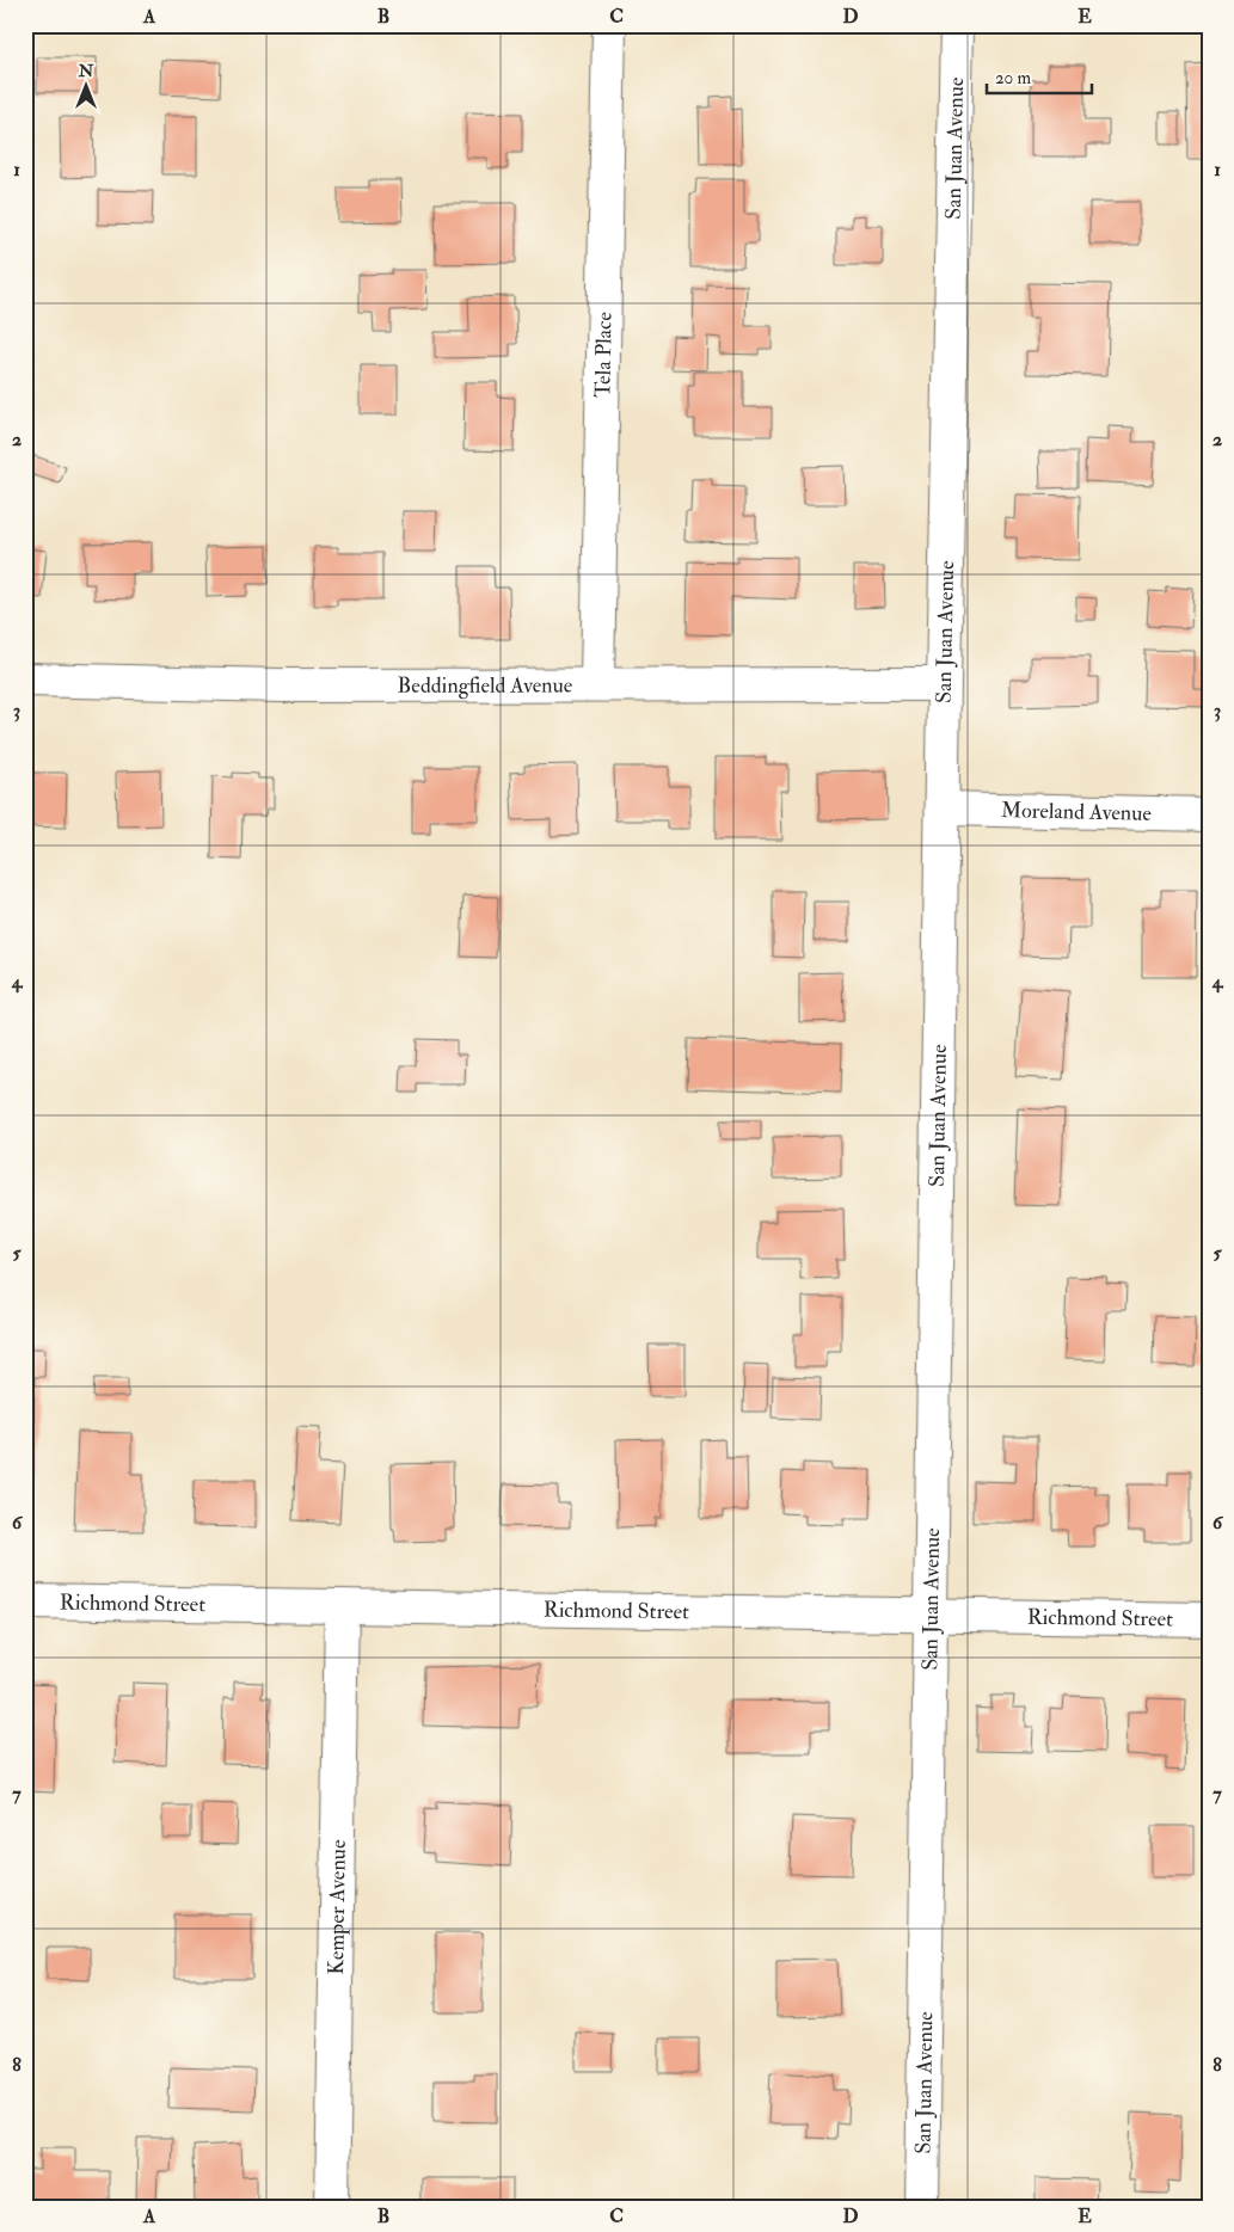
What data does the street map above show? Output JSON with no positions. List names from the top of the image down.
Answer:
{
  "streets": {
    "street": [
      "San Juan Avenue",
      "Tela Place",
      "Beddingfield Avenue",
      "Moreland Avenue",
      "Richmond Street",
      "Kemper Avenue"
    ]
  },
  "crossings": [
    ["San Juan Avenue", "Beddingfield Avenue"],
    ["San Juan Avenue", "Moreland Avenue"],
    ["San Juan Avenue", "Richmond Street"],
    ["Tela Place", "Beddingfield Avenue"],
    ["Richmond Street", "Kemper Avenue"]
  ],
  "scale_bar": "20 m",
  "north": "top",
  "grid": {
    "columns": [
      "A",
      "B",
      "C",
      "D",
      "E"
    ],
    "rows": [
      "1",
      "2",
      "3",
      "4",
      "5",
      "6",
      "7",
      "8"
    ]
  }
}
